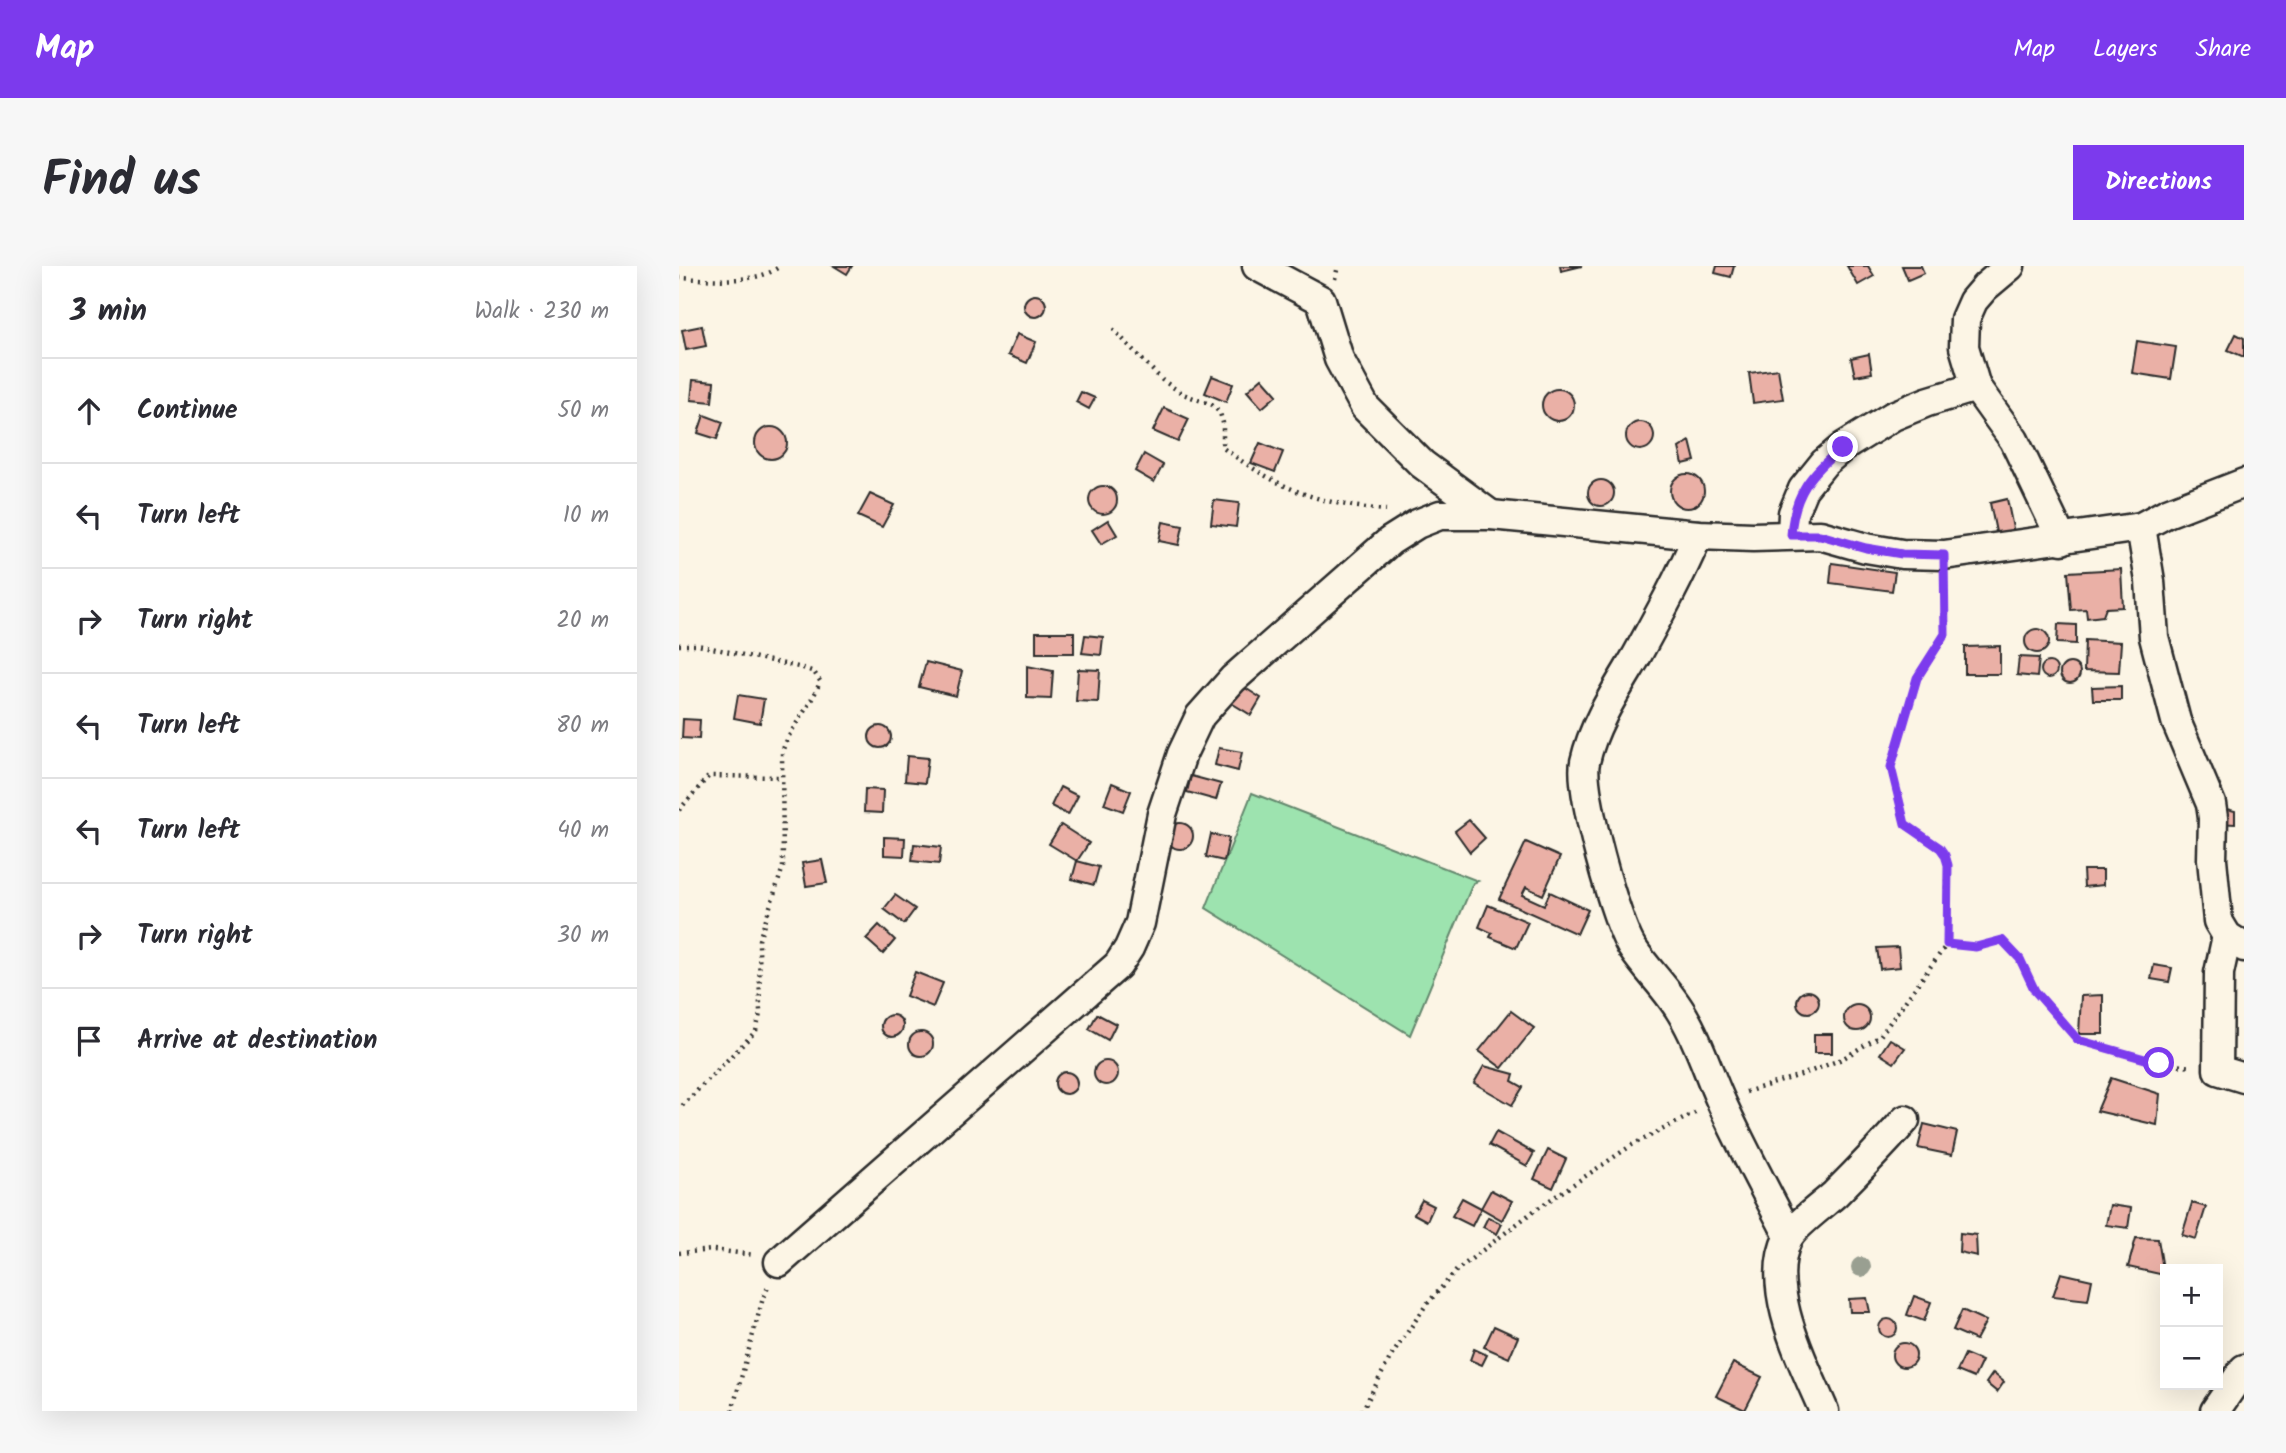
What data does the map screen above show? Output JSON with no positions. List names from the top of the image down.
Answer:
{
  "page": {
    "header": "Map",
    "nav": ["Map", "Layers", "Share"],
    "title": "Find us",
    "buttons": "Directions",
    "heading": ["3 min", "Walk · 230 m"],
    "list": [
      ["Continue", "50 m"],
      ["Turn left", "10 m"],
      ["Turn right", "20 m"],
      ["Turn left", "80 m"],
      ["Turn left", "40 m"],
      ["Turn right", "30 m"],
      "Arrive at destination"
    ],
    "map_buttons": ["+", "−"]
  }
}
